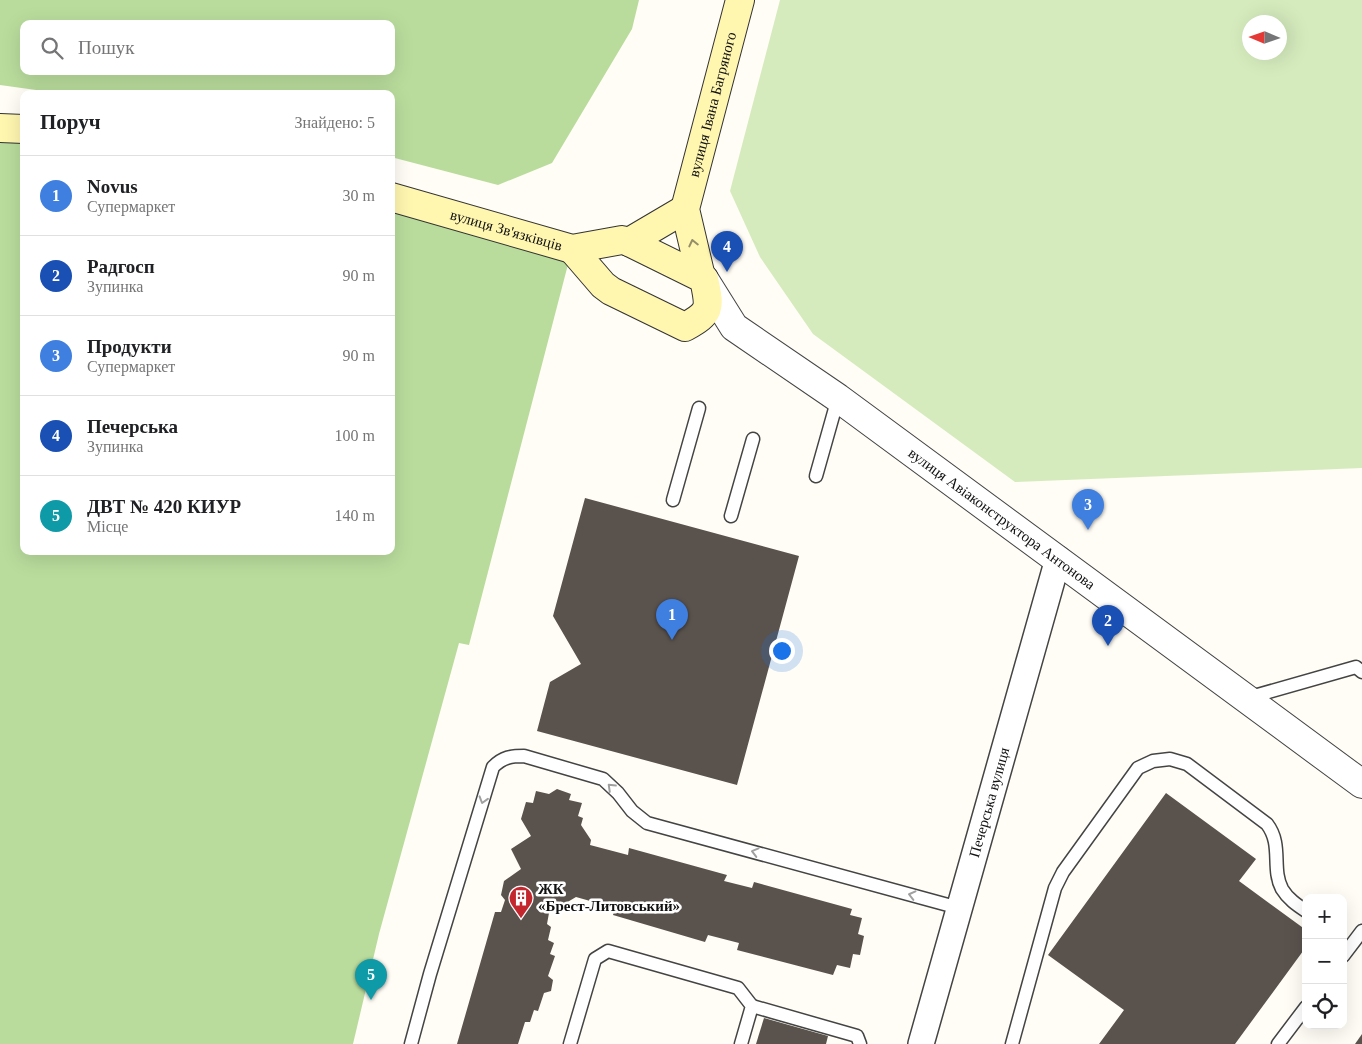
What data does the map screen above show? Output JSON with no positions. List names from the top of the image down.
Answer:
{
  "streets": {
    "main road": ["вулиця Івана Багряного", "вулиця Зв'язківців"],
    "street": ["вулиця Авіаконструктора Антонова", "Печерська вулиця"]
  },
  "crossings": [
    ["вулиця Івана Багряного", "вулиця Авіаконструктора Антонова"],
    ["вулиця Авіаконструктора Антонова", "Печерська вулиця"]
  ],
  "places": {
    "building": ["ЖК «Брест-Литовський»"]
  },
  "north": "left",
  "page": {
    "search": "Пошук",
    "heading": ["Поруч", "Знайдено: 5"],
    "list": [
      {
        "mark": "1",
        "name": "Novus",
        "note": "Супермаркет",
        "value": "30 m"
      },
      {
        "mark": "2",
        "name": "Радгосп",
        "note": "Зупинка",
        "value": "90 m"
      },
      {
        "mark": "3",
        "name": "Продукти",
        "note": "Супермаркет",
        "value": "90 m"
      },
      {
        "mark": "4",
        "name": "Печерська",
        "note": "Зупинка",
        "value": "100 m"
      },
      {
        "mark": "5",
        "name": "ДВТ № 420 КИУР",
        "note": "Місце",
        "value": "140 m"
      }
    ],
    "pins": [
      "4",
      "3",
      "1",
      "2",
      "5"
    ],
    "map_buttons": ["+", "−"]
  }
}
